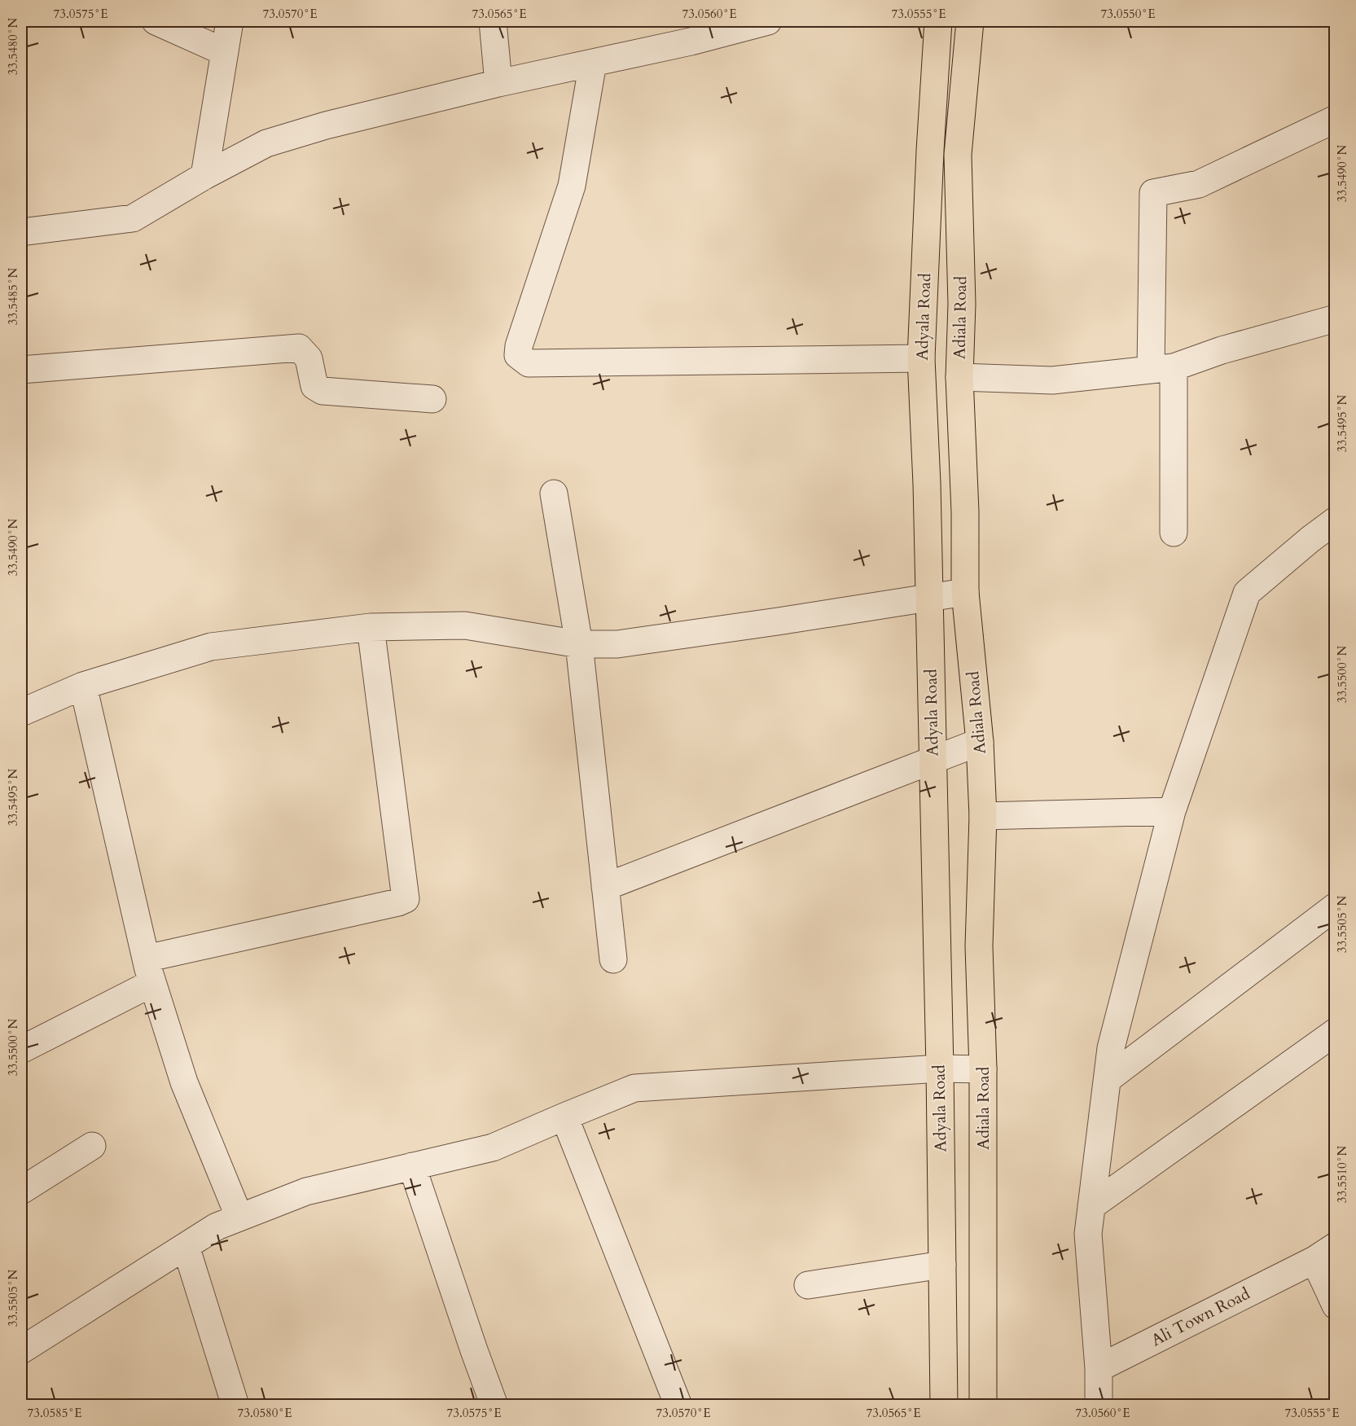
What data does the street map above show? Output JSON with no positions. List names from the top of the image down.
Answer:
{
  "streets": {
    "main road": ["Adyala Road", "Adiala Road"],
    "street": ["Ali Town Road"]
  },
  "coordinates": [
    "73.0575°E",
    "73.0570°E",
    "73.0565°E",
    "73.0560°E",
    "73.0555°E",
    "73.0550°E",
    "33.5480°N",
    "33.5490°N",
    "33.5485°N",
    "33.5495°N",
    "33.5500°N",
    "33.5505°N",
    "33.5510°N",
    "73.0585°E",
    "73.0580°E"
  ]
}
